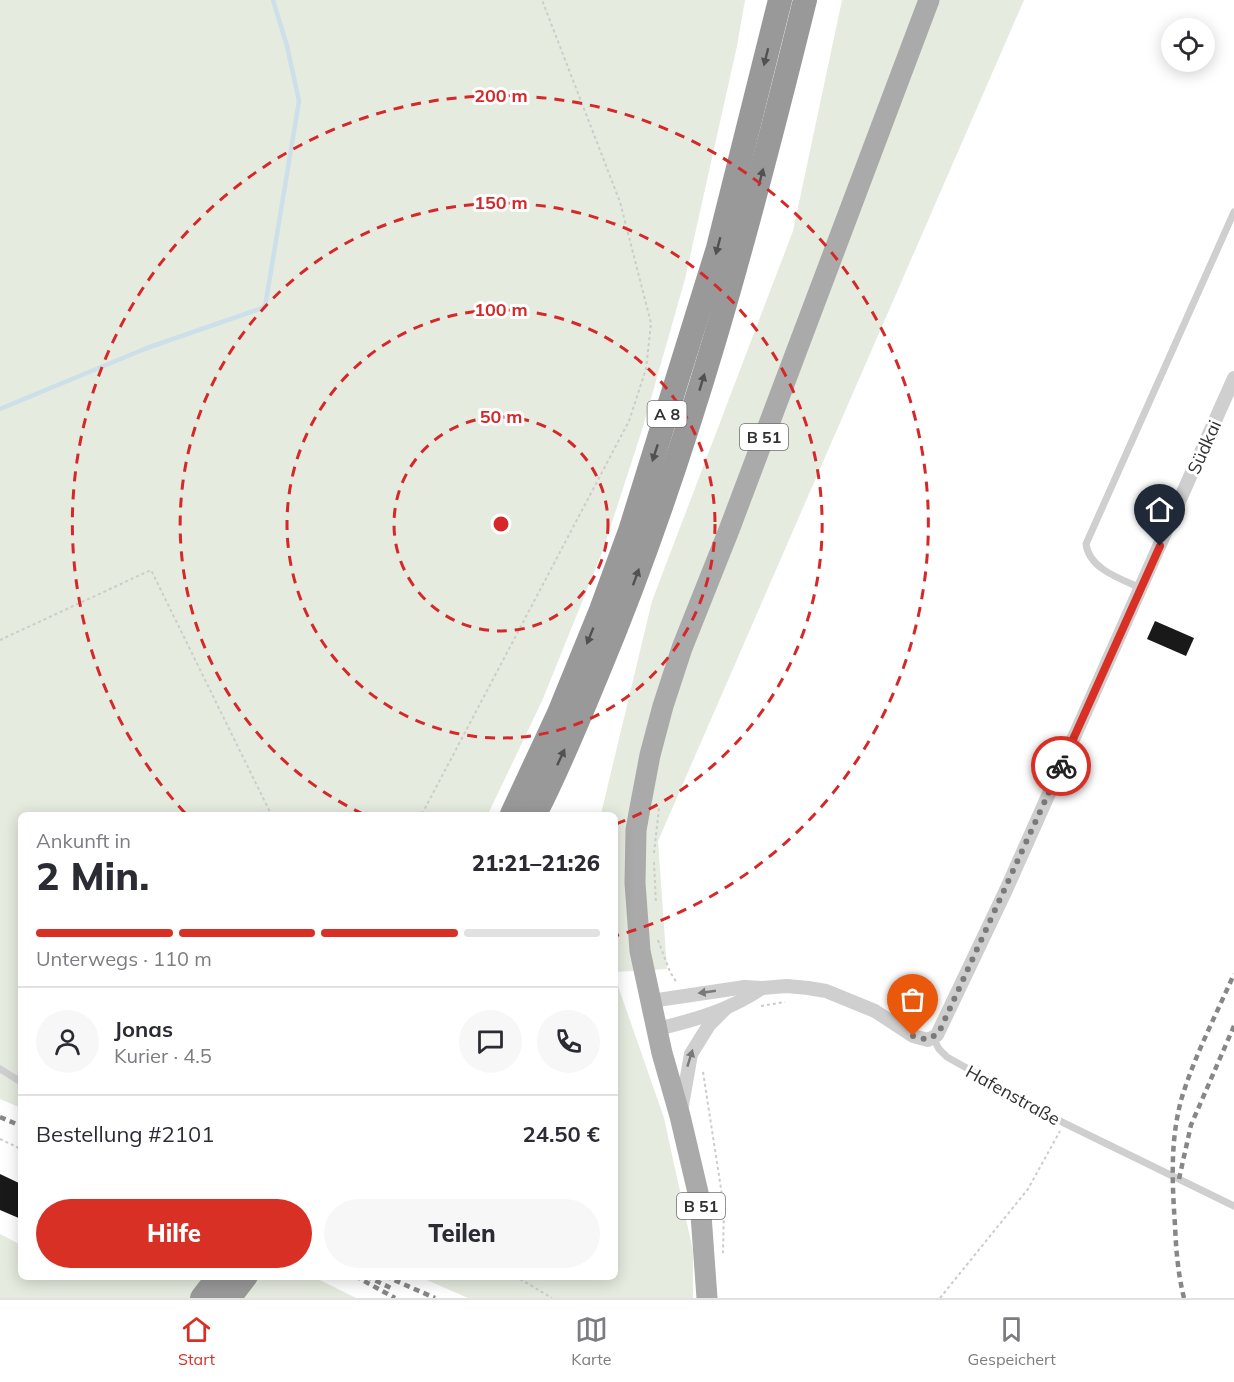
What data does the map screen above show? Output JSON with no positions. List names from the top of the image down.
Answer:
{
  "streets": {
    "highway": ["A 8"],
    "main road": ["B 51"],
    "street": ["Südkai"],
    "lane": ["Hafenstraße"]
  },
  "crossings": [
    ["Südkai", "Hafenstraße"]
  ],
  "page": {
    "heading": ["2 Min.", "Ankunft in", "21:21–21:26"],
    "panel": [
      "Jonas",
      "Kurier · 4.5",
      "Bestellung #2101",
      "24.50 €"
    ],
    "bar": "Unterwegs · 110 m",
    "buttons": ["Hilfe", "Teilen"],
    "tabs": ["Start", "Karte", "Gespeichert"]
  },
  "rings": [
    "200 m",
    "150 m",
    "100 m",
    "50 m"
  ]
}
